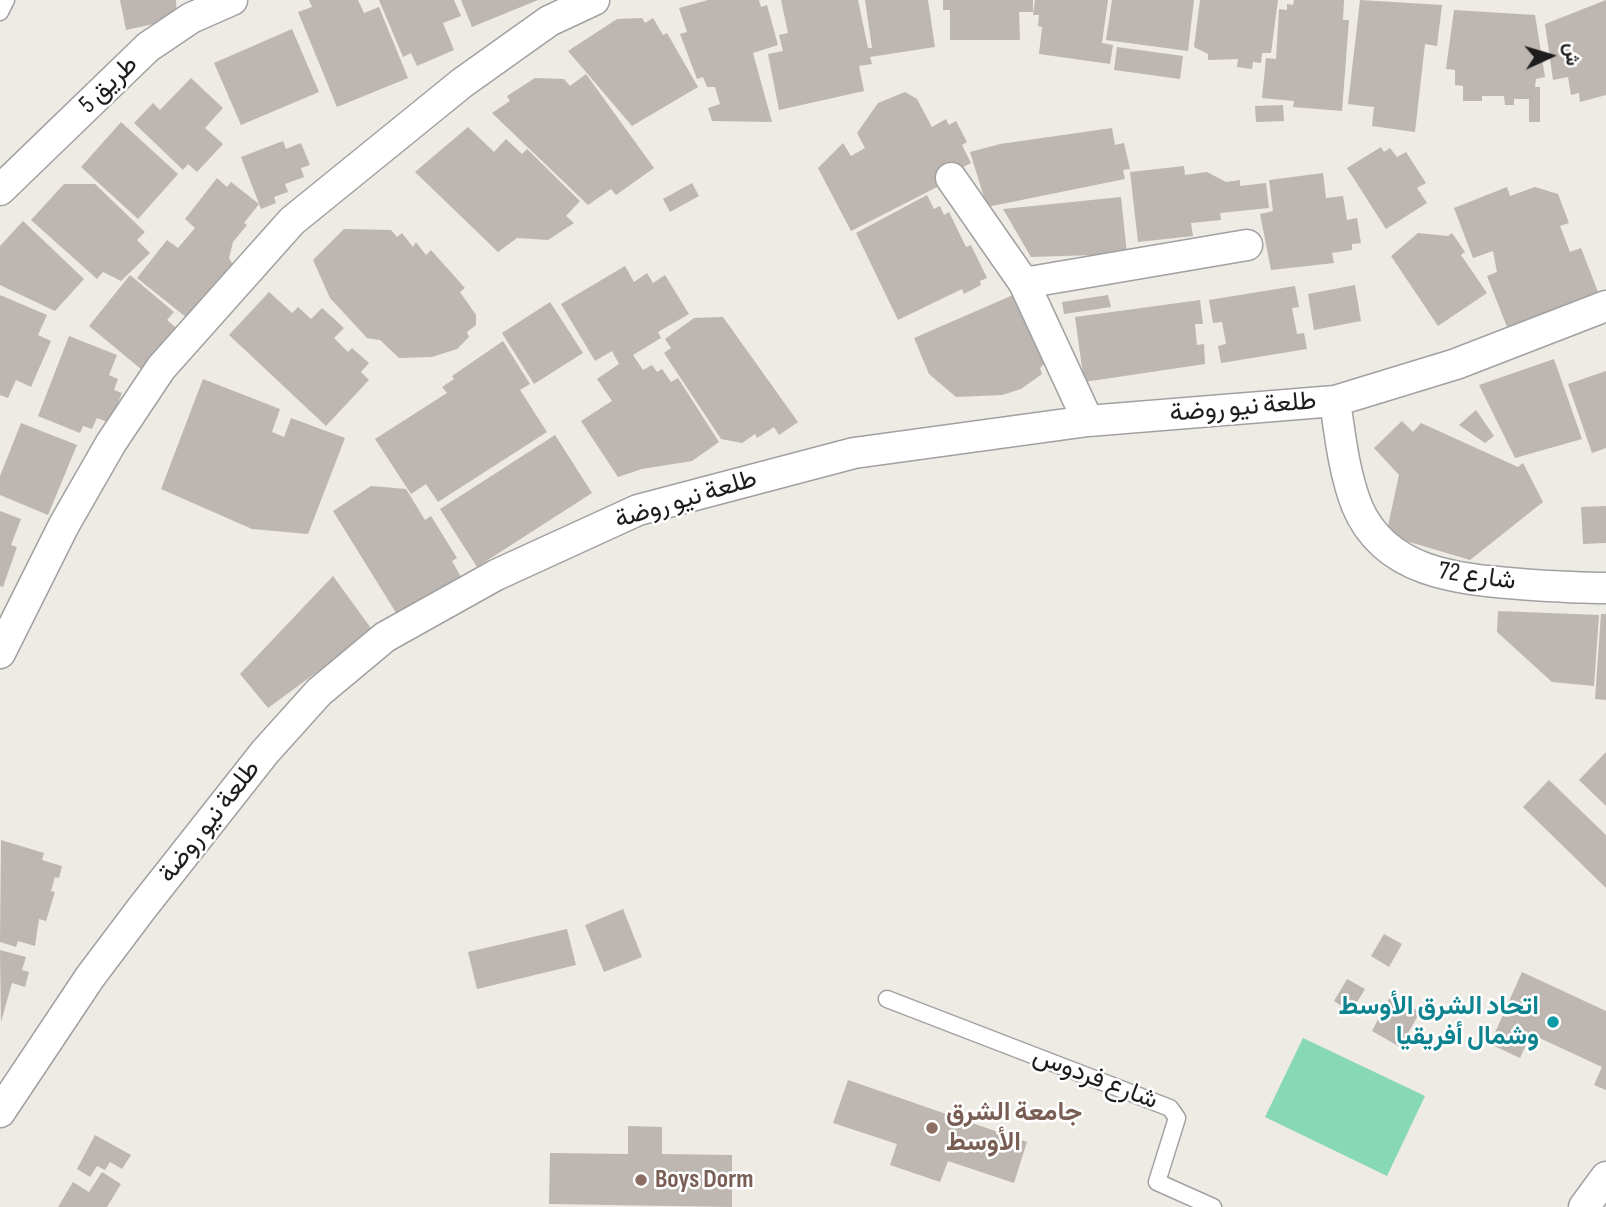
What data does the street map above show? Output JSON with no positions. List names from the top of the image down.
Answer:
{
  "streets": {
    "street": ["طريق 5", "طلعة نيو روضة", "شارع 72"],
    "lane": ["شارع فردوس"]
  },
  "crossings": [
    ["طلعة نيو روضة", "شارع 72"]
  ],
  "places": ["اتحاد الشرق الأوسط وشمال أفريقيا", "جامعة الشرق الأوسط", "Boys Dorm"],
  "north": "right"
}
